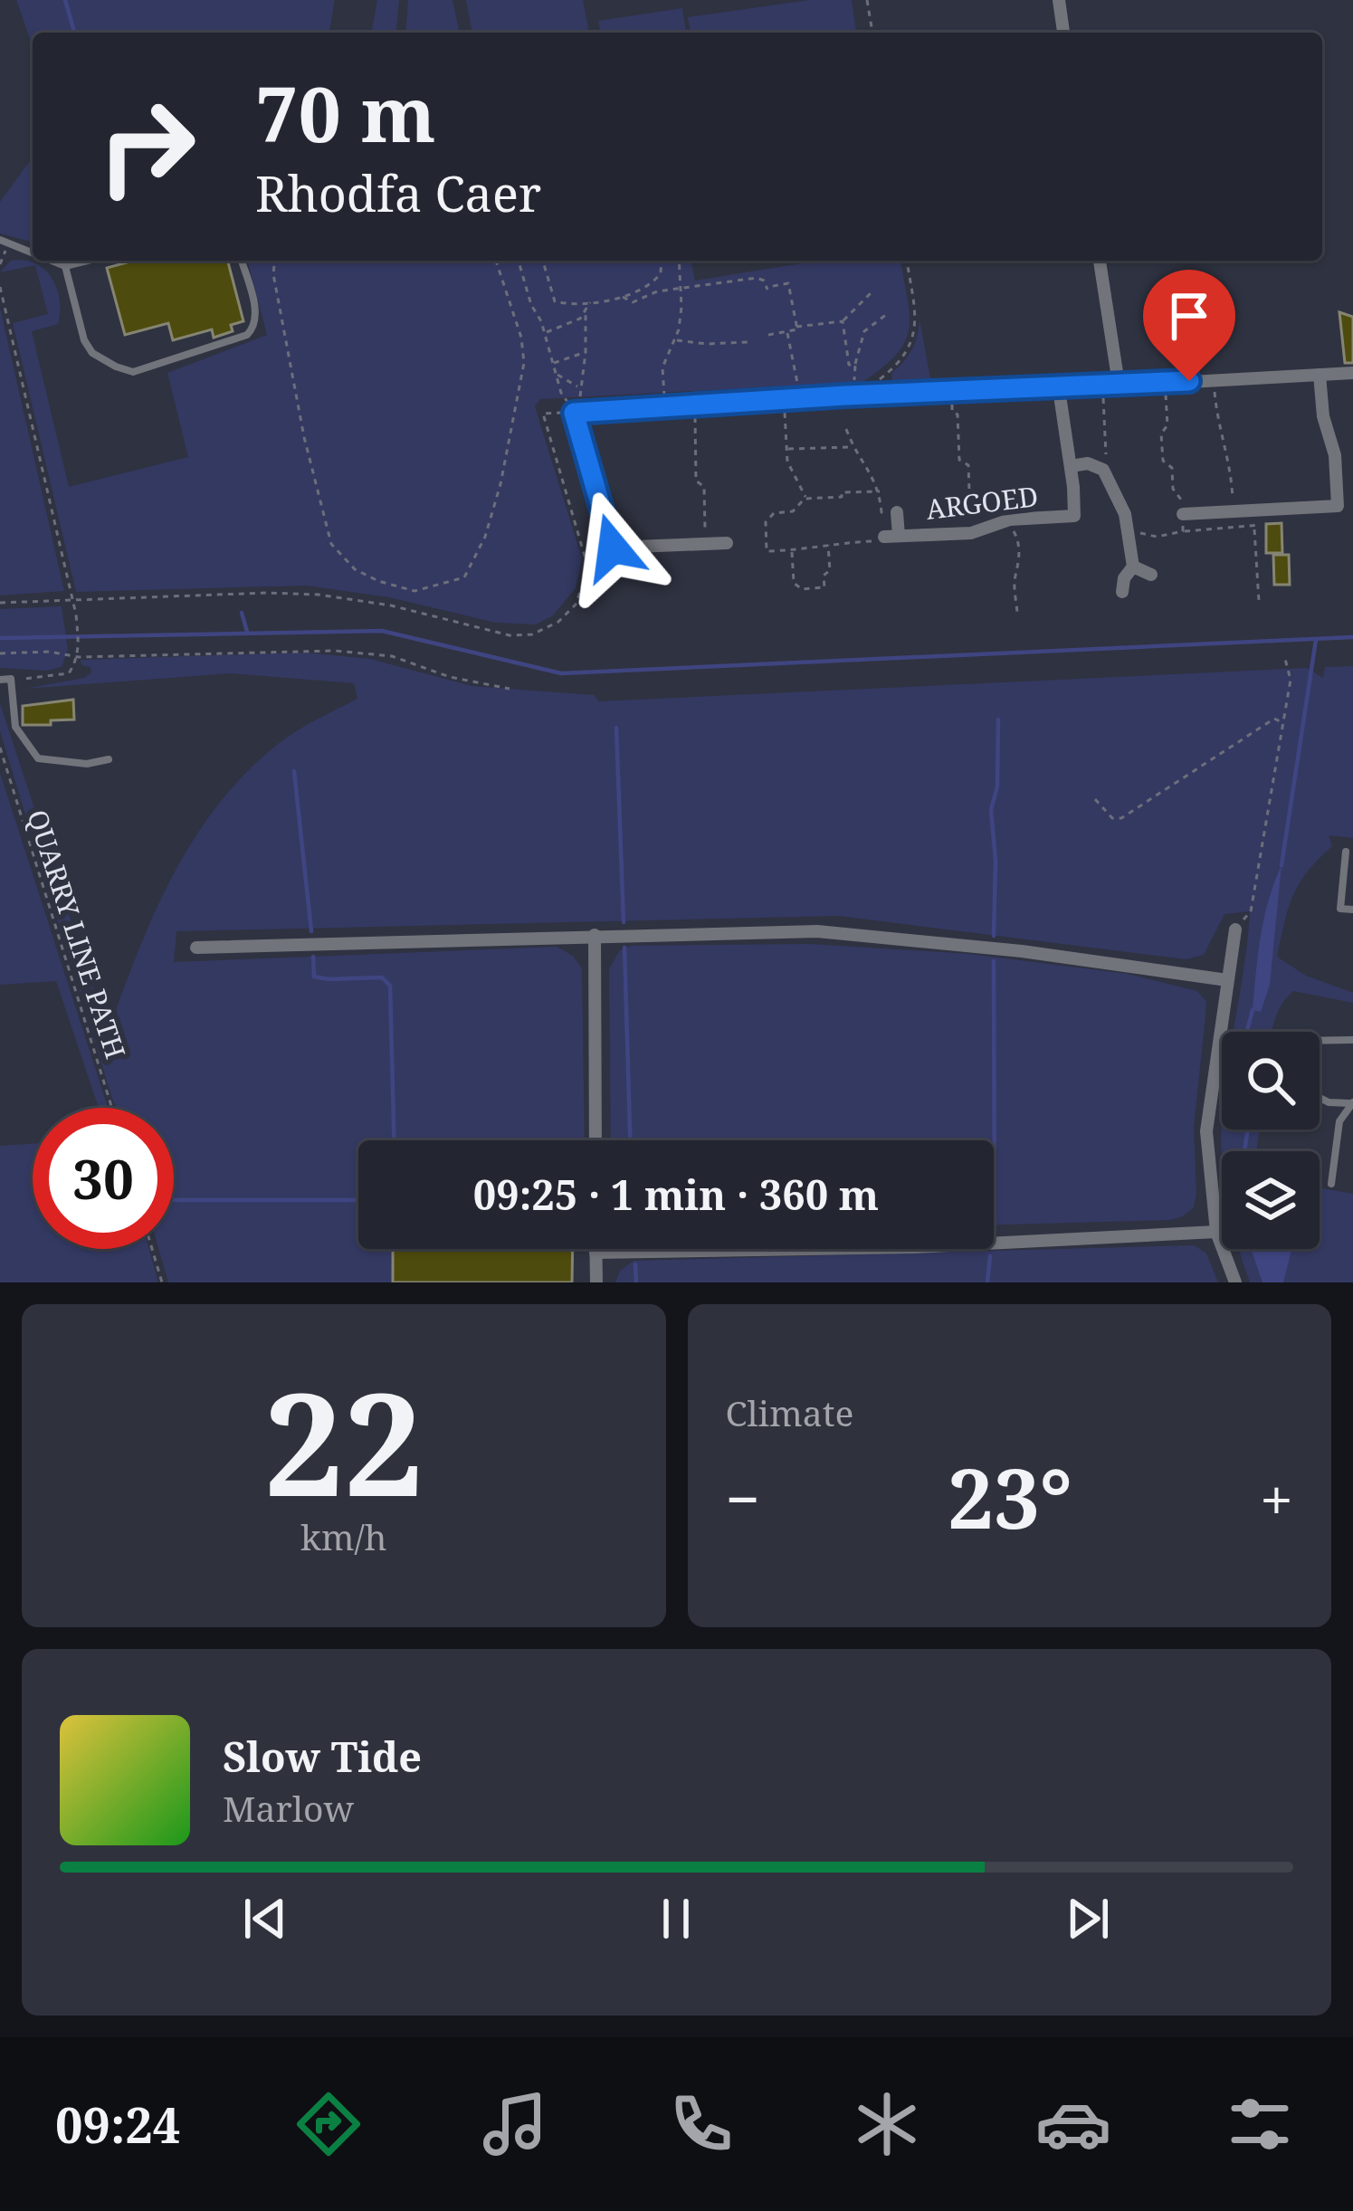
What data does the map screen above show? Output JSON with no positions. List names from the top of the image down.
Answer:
{
  "streets": {
    "street": ["ARGOED"],
    "path": ["QUARRY LINE PATH"]
  },
  "page": {
    "turn": ["70 m", "Rhodfa Caer"],
    "limit": "30",
    "trip": "09:25 · 1 min · 360 m",
    "tile": [
      ["22", "km/h"],
      "Climate"
    ],
    "heat": ["−", "23°", "+"],
    "song": ["Slow Tide", "Marlow"],
    "tabs": "09:24"
  }
}
